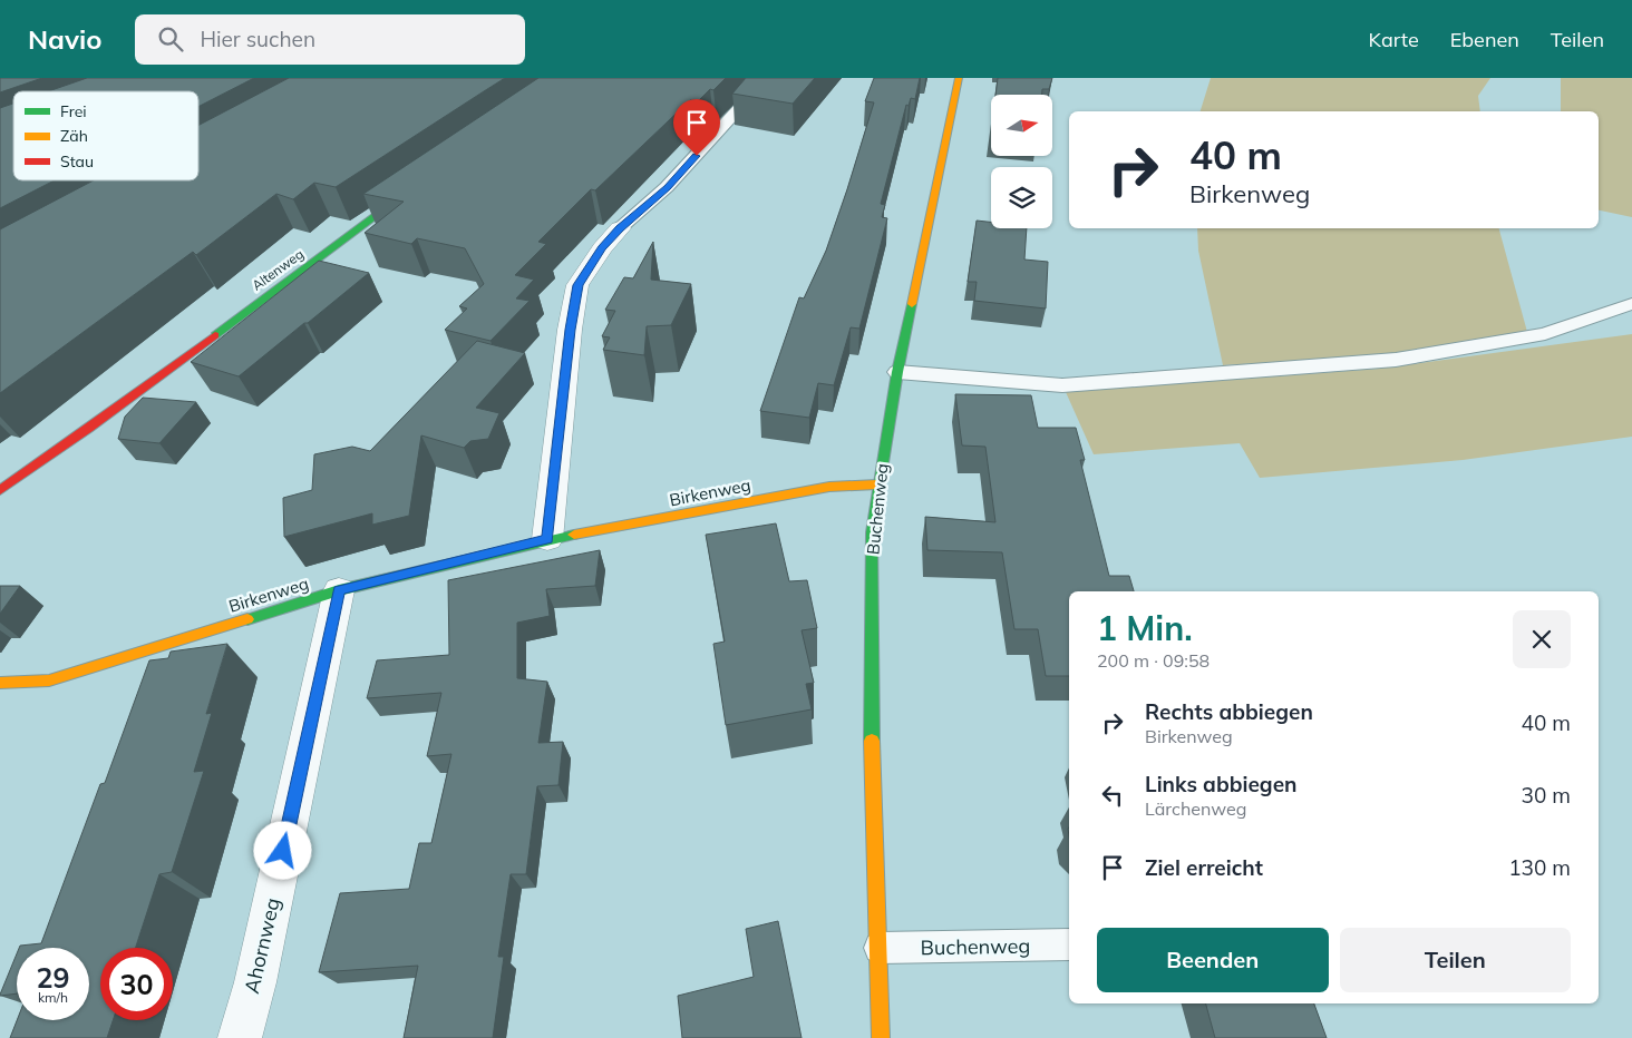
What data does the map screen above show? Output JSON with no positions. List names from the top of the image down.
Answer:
{
  "streets": {
    "street": [
      "Altenweg",
      "Birkenweg",
      "Buchenweg",
      "Ahornweg"
    ]
  },
  "crossings": [
    ["Birkenweg", "Buchenweg"],
    ["Birkenweg", "Ahornweg"]
  ],
  "legend": ["Frei", "Zäh", "Stau"],
  "north": "right",
  "page": {
    "header": "Navio",
    "search": "Hier suchen",
    "nav": ["Karte", "Ebenen", "Teilen"],
    "turn": ["40 m", "Birkenweg"],
    "heading": ["1 Min.", "200 m · 09:58"],
    "list": [
      {
        "name": "Rechts abbiegen",
        "note": "Birkenweg",
        "value": "40 m"
      },
      {
        "name": "Links abbiegen",
        "note": "Lärchenweg",
        "value": "30 m"
      },
      {
        "name": "Ziel erreicht",
        "value": "130 m"
      }
    ],
    "buttons": ["Beenden", "Teilen"],
    "speed": "29 km/h",
    "limit": "30"
  }
}
